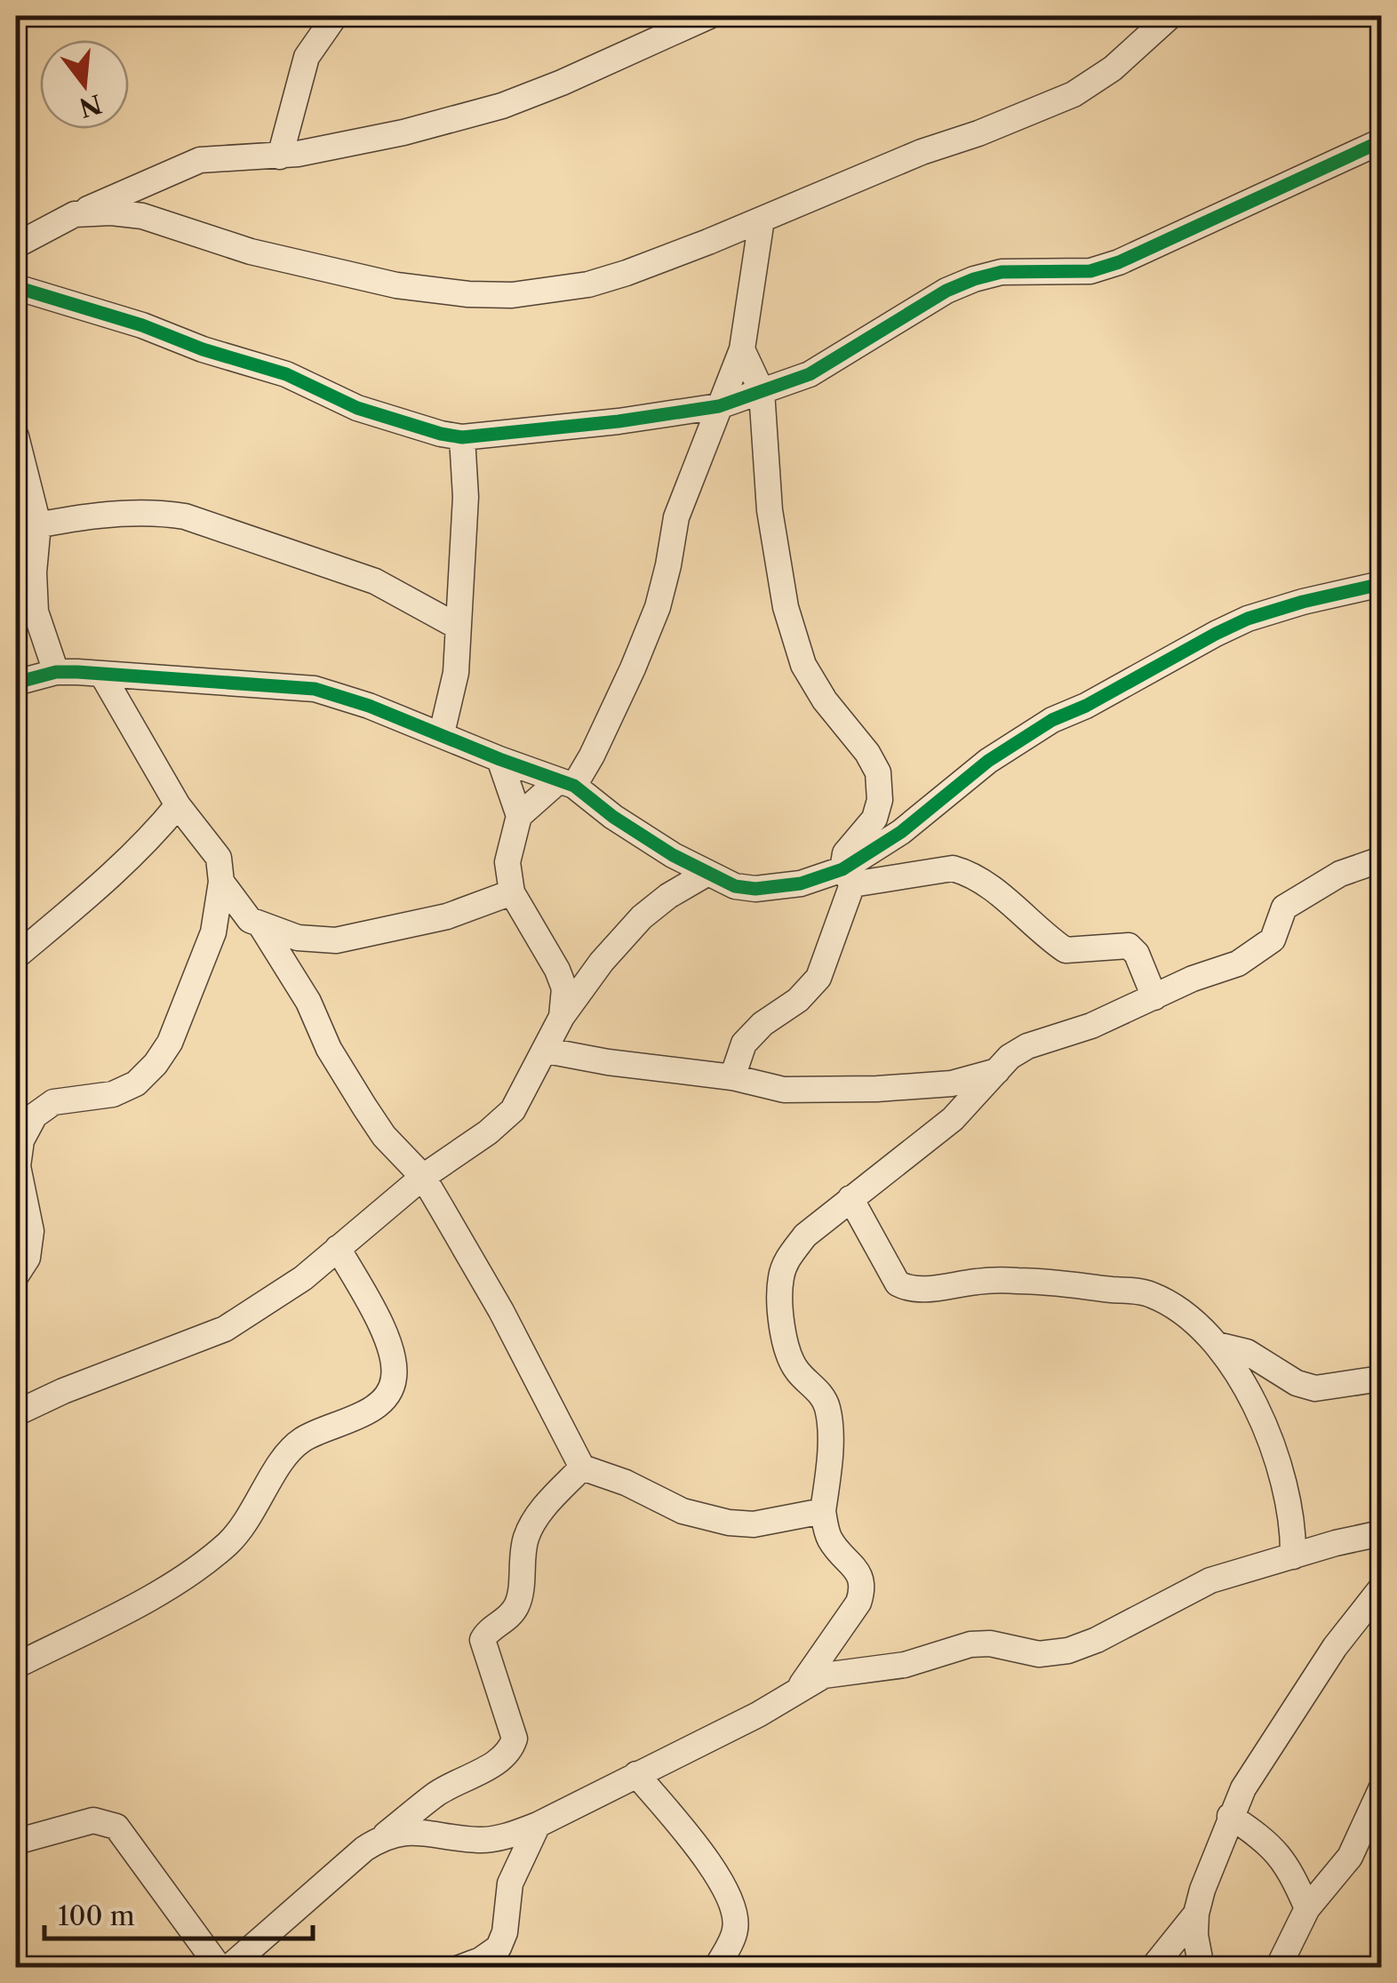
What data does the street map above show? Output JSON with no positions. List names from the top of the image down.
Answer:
{
  "scale_bar": "100 m",
  "north": "bottom"
}
